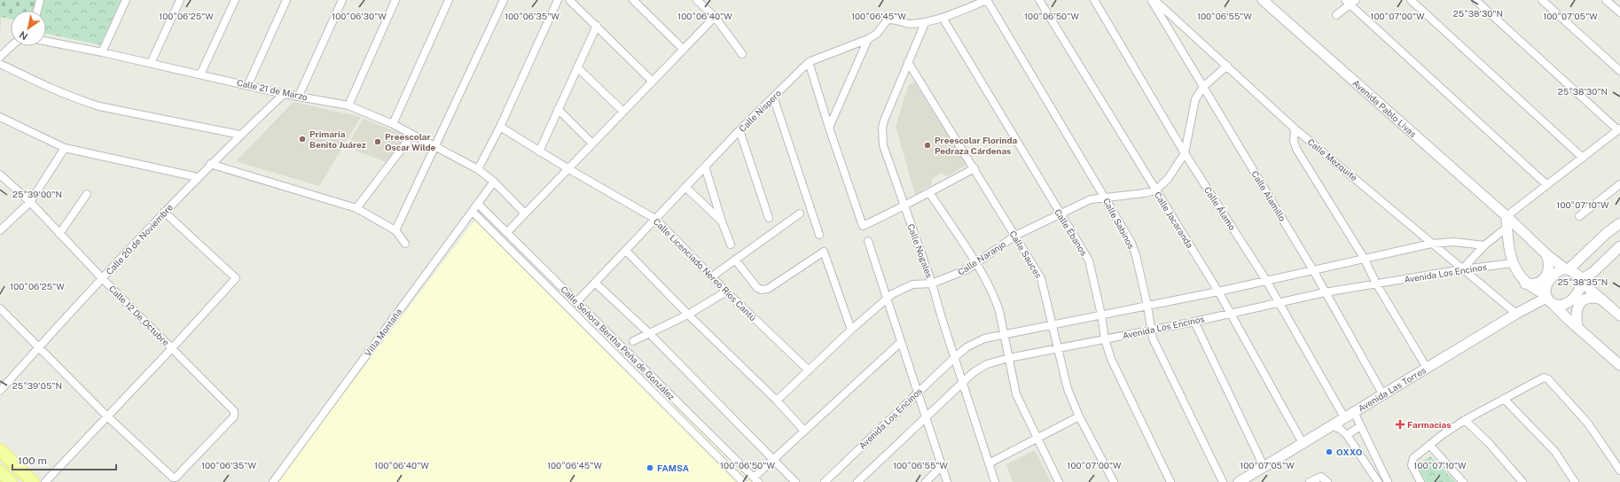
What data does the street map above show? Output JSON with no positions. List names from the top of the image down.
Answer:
{
  "streets": {
    "street": [
      "Calle 21 de Marzo",
      "Avenida Pablo Livas",
      "Calle Níspero",
      "Calle Mezquite",
      "Calle Alamillo",
      "Calle Álamo",
      "Calle Jacaranda",
      "Calle Sabinos",
      "Calle Ébanos",
      "Calle 20 de Noviembre",
      "Calle Nogales",
      "Calle Sauces",
      "Calle Naranjo",
      "Calle Licenciado Nereo Ríos Cantú",
      "Avenida Los Encinos",
      "Calle 12 De Octubre",
      "Villa Montaña",
      "Calle Señora Bertha Peña de González",
      "Avenida Las Torres"
    ]
  },
  "crossings": [
    ["Calle 21 de Marzo", "Calle 20 de Noviembre"],
    ["Calle 21 de Marzo", "Villa Montaña"],
    ["Avenida Pablo Livas", "Avenida Las Torres"],
    ["Calle Níspero", "Calle Sabinos"],
    ["Calle Níspero", "Calle Ébanos"],
    ["Calle Níspero", "Calle Nogales"],
    ["Calle Níspero", "Calle Licenciado Nereo Ríos Cantú"],
    ["Calle Níspero", "Calle Señora Bertha Peña de González"],
    ["Calle Mezquite", "Calle Alamillo"],
    ["Calle Mezquite", "Avenida Los Encinos"],
    ["Calle Mezquite", "Avenida Las Torres"],
    ["Calle Alamillo", "Avenida Los Encinos"],
    ["Calle Alamillo", "Avenida Las Torres"],
    ["Calle Álamo", "Avenida Los Encinos"],
    ["Calle Álamo", "Avenida Las Torres"],
    ["Calle Jacaranda", "Calle Naranjo"],
    ["Calle Jacaranda", "Avenida Los Encinos"],
    ["Calle Jacaranda", "Avenida Las Torres"],
    ["Calle Sabinos", "Calle Naranjo"],
    ["Calle Sabinos", "Avenida Los Encinos"],
    ["Calle Ébanos", "Calle Naranjo"],
    ["Calle Ébanos", "Avenida Los Encinos"],
    ["Calle 20 de Noviembre", "Calle 12 De Octubre"],
    ["Calle Nogales", "Calle Sauces"],
    ["Calle Nogales", "Calle Naranjo"],
    ["Calle Nogales", "Avenida Los Encinos"],
    ["Calle Sauces", "Calle Naranjo"],
    ["Calle Sauces", "Avenida Los Encinos"],
    ["Calle Naranjo", "Calle Licenciado Nereo Ríos Cantú"],
    ["Villa Montaña", "Calle Señora Bertha Peña de González"]
  ],
  "places": {
    "other": [
      "Primaria Benito Juárez",
      "Preescolar Oscar Wilde",
      "Preescolar Florinda Pedraza Cárdenas",
      "OXXO",
      "FAMSA"
    ],
    "health": ["Farmacias"]
  },
  "scale_bar": "100 m",
  "north": "bottom left",
  "coordinates": [
    "25°38'30\"N",
    "100°06'25\"W",
    "100°06'30\"W",
    "100°06'35\"W",
    "100°06'40\"W",
    "100°06'45\"W",
    "100°06'50\"W",
    "100°06'55\"W",
    "100°07'00\"W",
    "100°07'05\"W",
    "25°39'00\"N",
    "100°07'10\"W",
    "25°38'35\"N",
    "25°39'05\"N"
  ]
}
